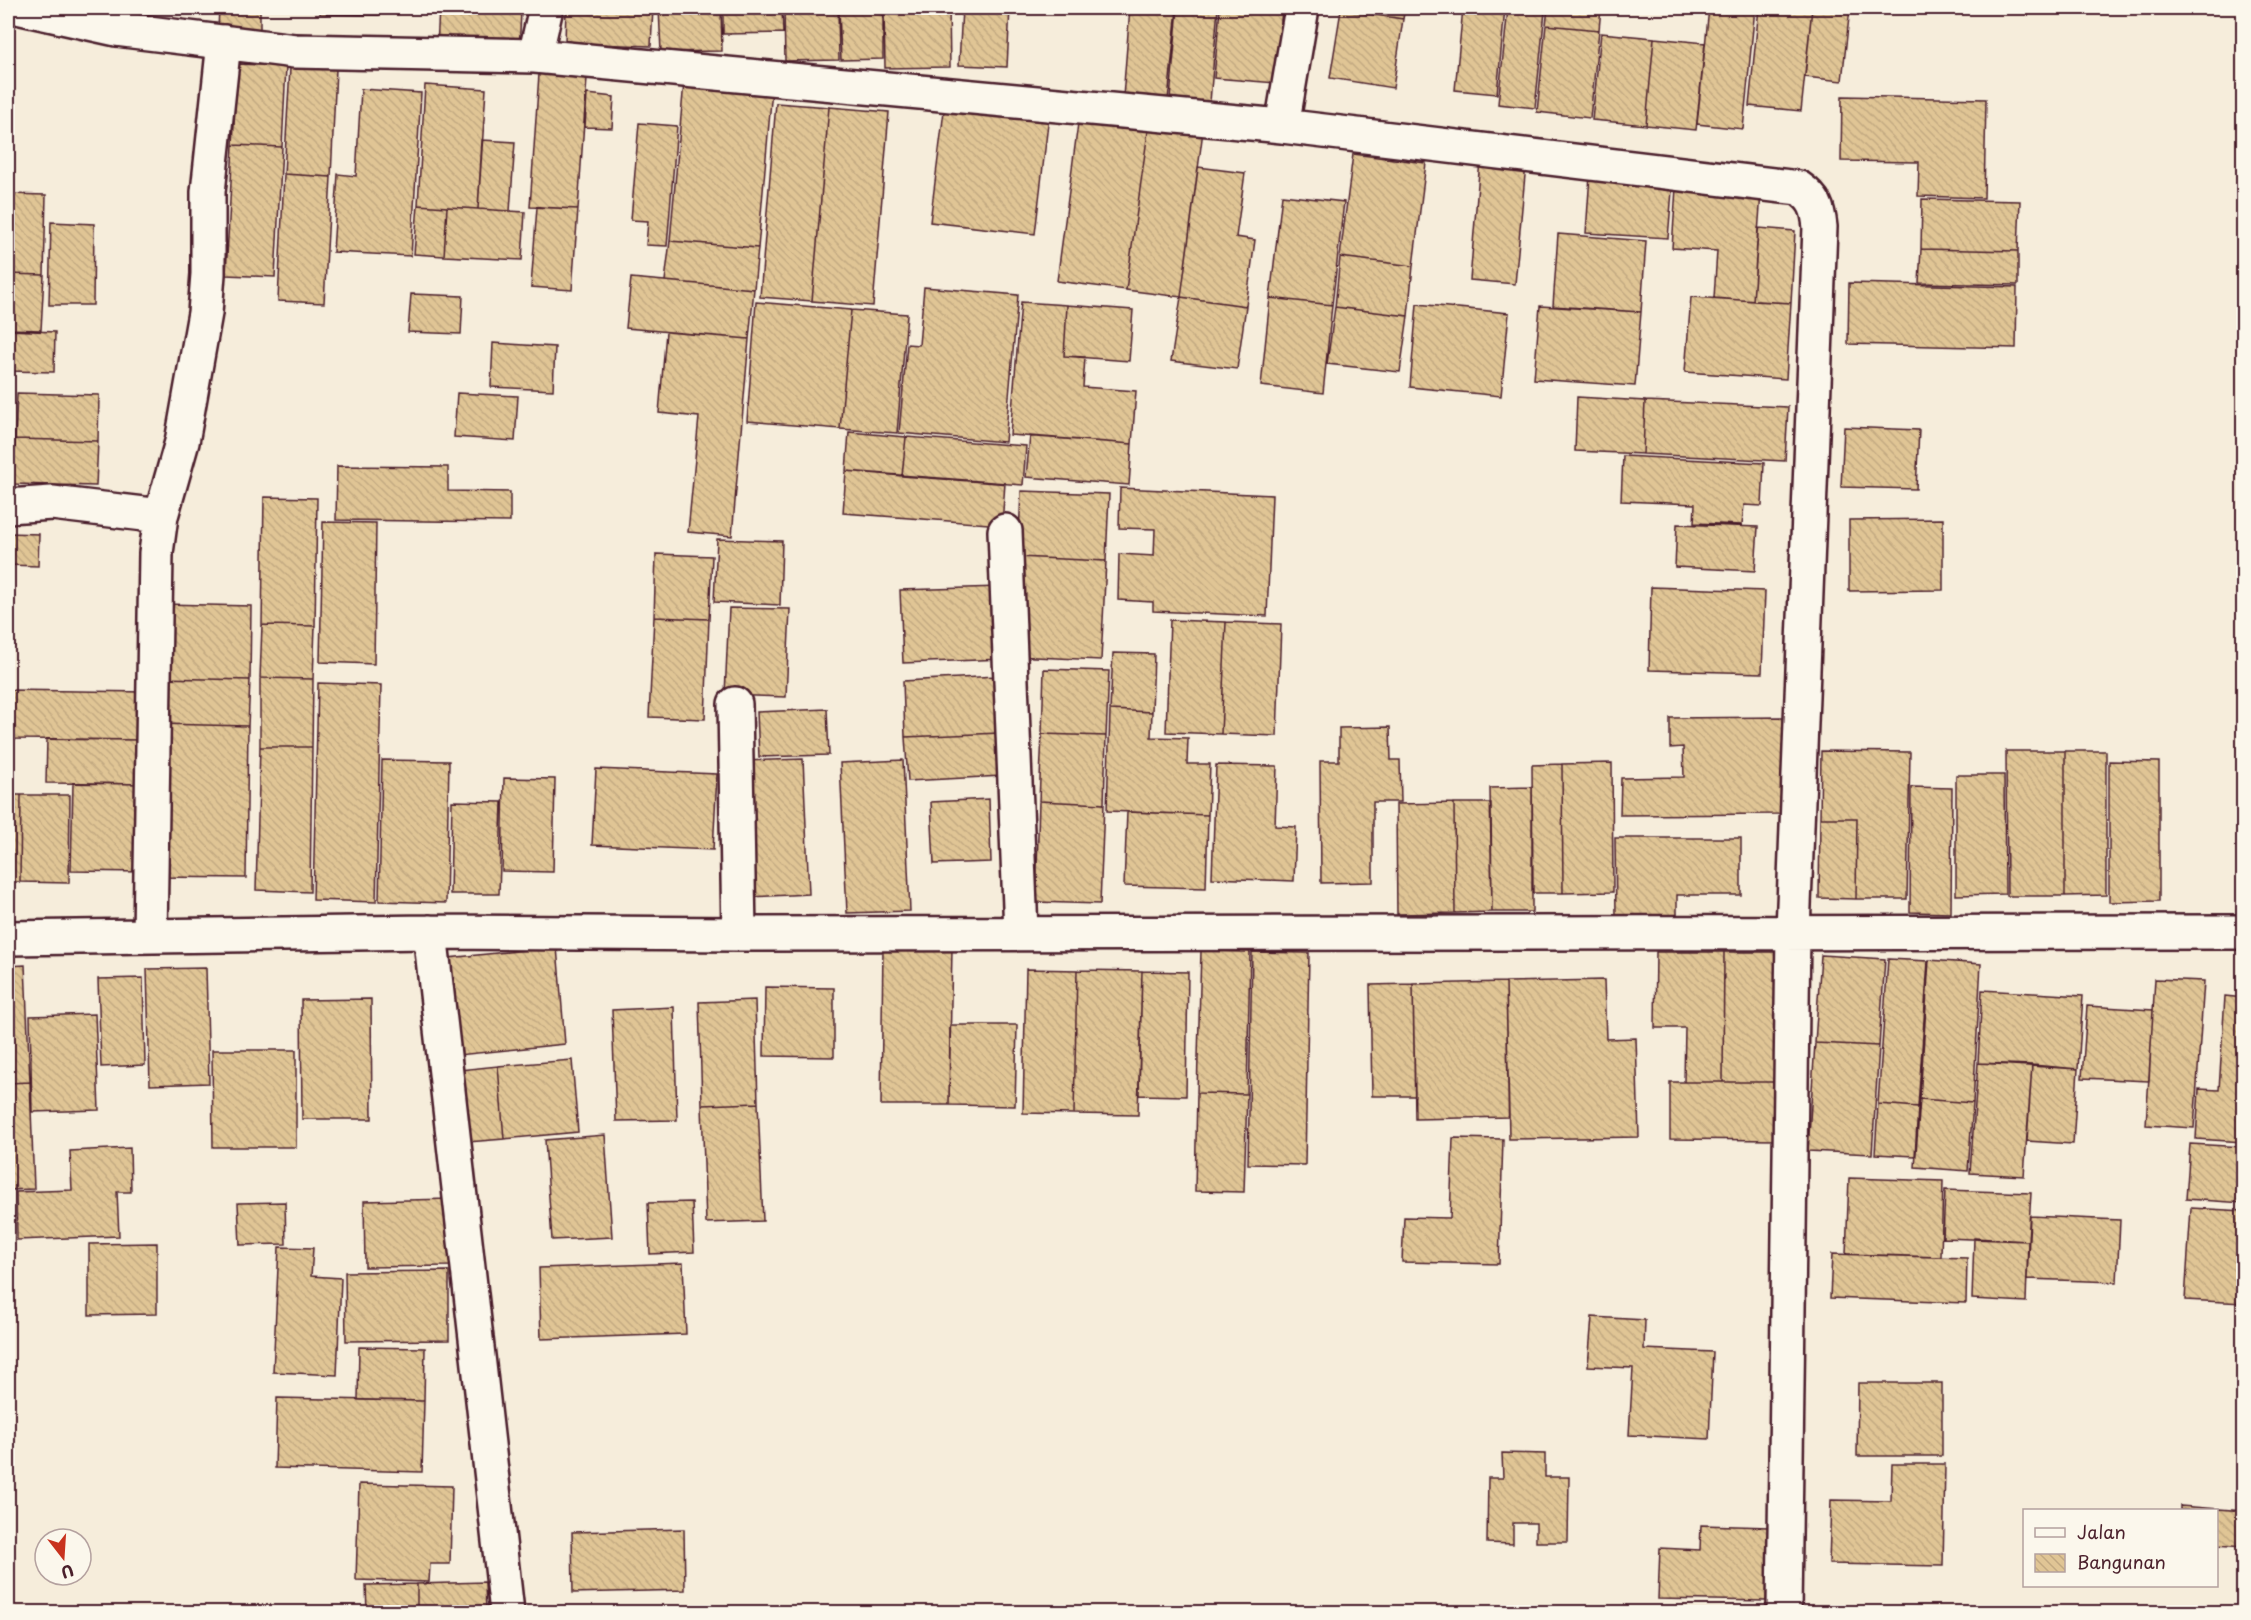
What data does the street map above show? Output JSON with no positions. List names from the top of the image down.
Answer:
{
  "legend": ["Jalan", "Bangunan"],
  "north": "bottom"
}
